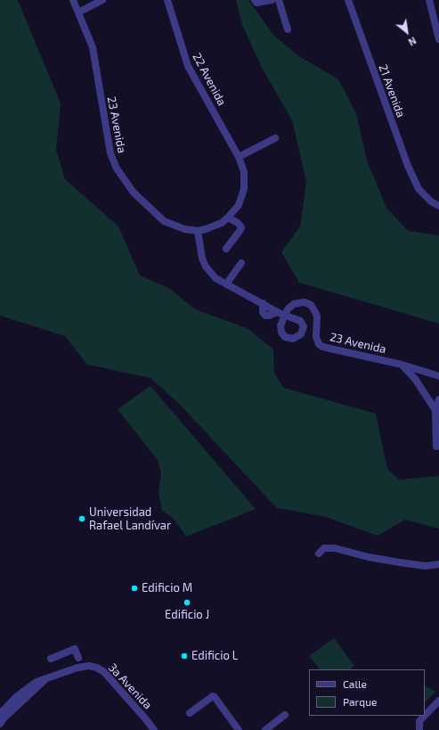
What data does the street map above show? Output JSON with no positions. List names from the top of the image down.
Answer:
{
  "streets": {
    "street": [
      "22 Avenida",
      "21 Avenida",
      "23 Avenida",
      "3a Avenida"
    ]
  },
  "places": [
    "Universidad Rafael Landívar",
    "Edificio M",
    "Edificio J",
    "Edificio L"
  ],
  "legend": ["Calle", "Parque"],
  "north": "bottom right"
}
